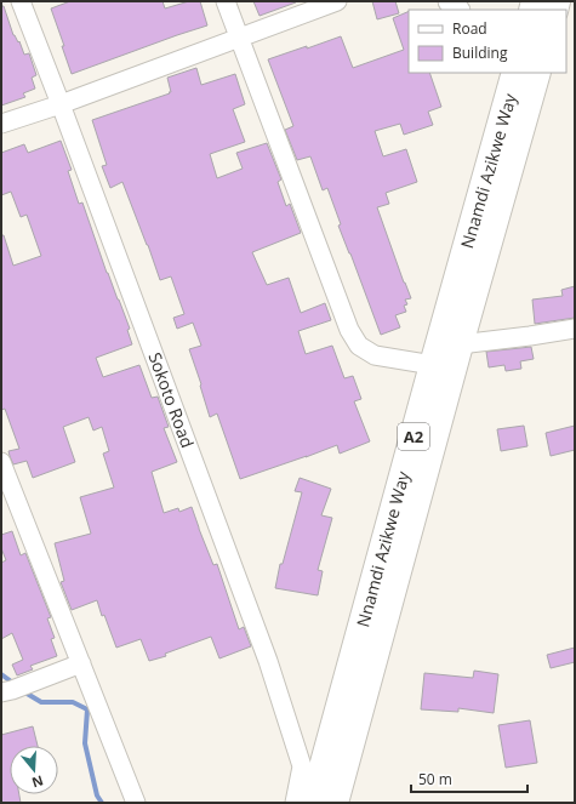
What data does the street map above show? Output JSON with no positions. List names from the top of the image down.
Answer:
{
  "streets": {
    "highway": ["Nnamdi Azikwe Way", "A2"],
    "street": ["Sokoto Road"]
  },
  "legend": ["Road", "Building"],
  "scale_bar": "50 m",
  "north": "bottom"
}
